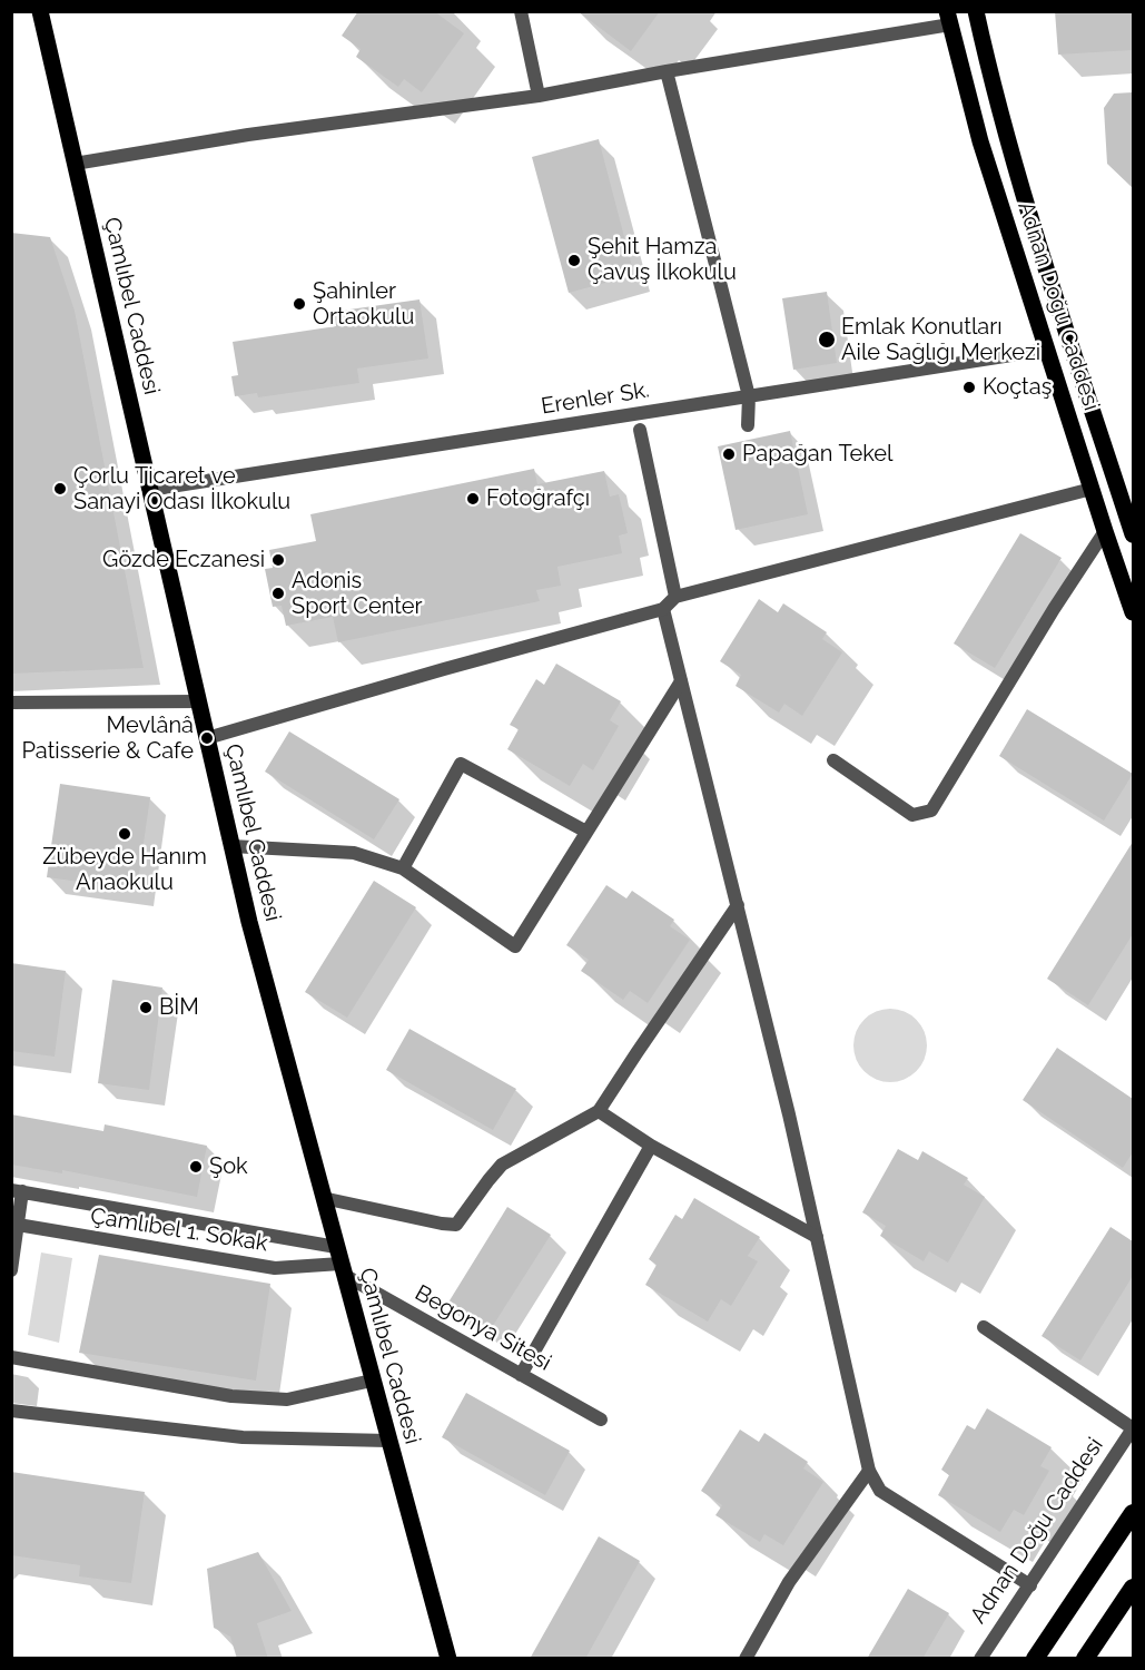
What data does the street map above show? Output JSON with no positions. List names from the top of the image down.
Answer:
{
  "streets": {
    "main road": ["Çamlıbel Caddesi", "Adnan Doğu Caddesi"],
    "street": ["Erenler Sk.", "Çamlıbel 1. Sokak", "Begonya Sitesi"]
  },
  "crossings": [
    ["Çamlıbel Caddesi", "Erenler Sk."],
    ["Çamlıbel Caddesi", "Çamlıbel 1. Sokak"],
    ["Çamlıbel Caddesi", "Begonya Sitesi"],
    ["Adnan Doğu Caddesi", "Erenler Sk."],
    ["Çamlıbel 1. Sokak", "Begonya Sitesi"]
  ],
  "places": [
    "Şehit Hamza Çavuş İlkokulu",
    "Şahinler Ortaokulu",
    "Emlak Konutları Aile Sağlığı Merkezi",
    "Koçtaş",
    "Papağan Tekel",
    "Çorlu Ticaret ve Sanayi Odası İlkokulu",
    "Fotoğrafçı",
    "Gözde Eczanesi",
    "Adonis Sport Center",
    "Mevlânâ Patisserie & Cafe",
    "Zübeyde Hanım Anaokulu",
    "BİM",
    "Şok"
  ]
}
